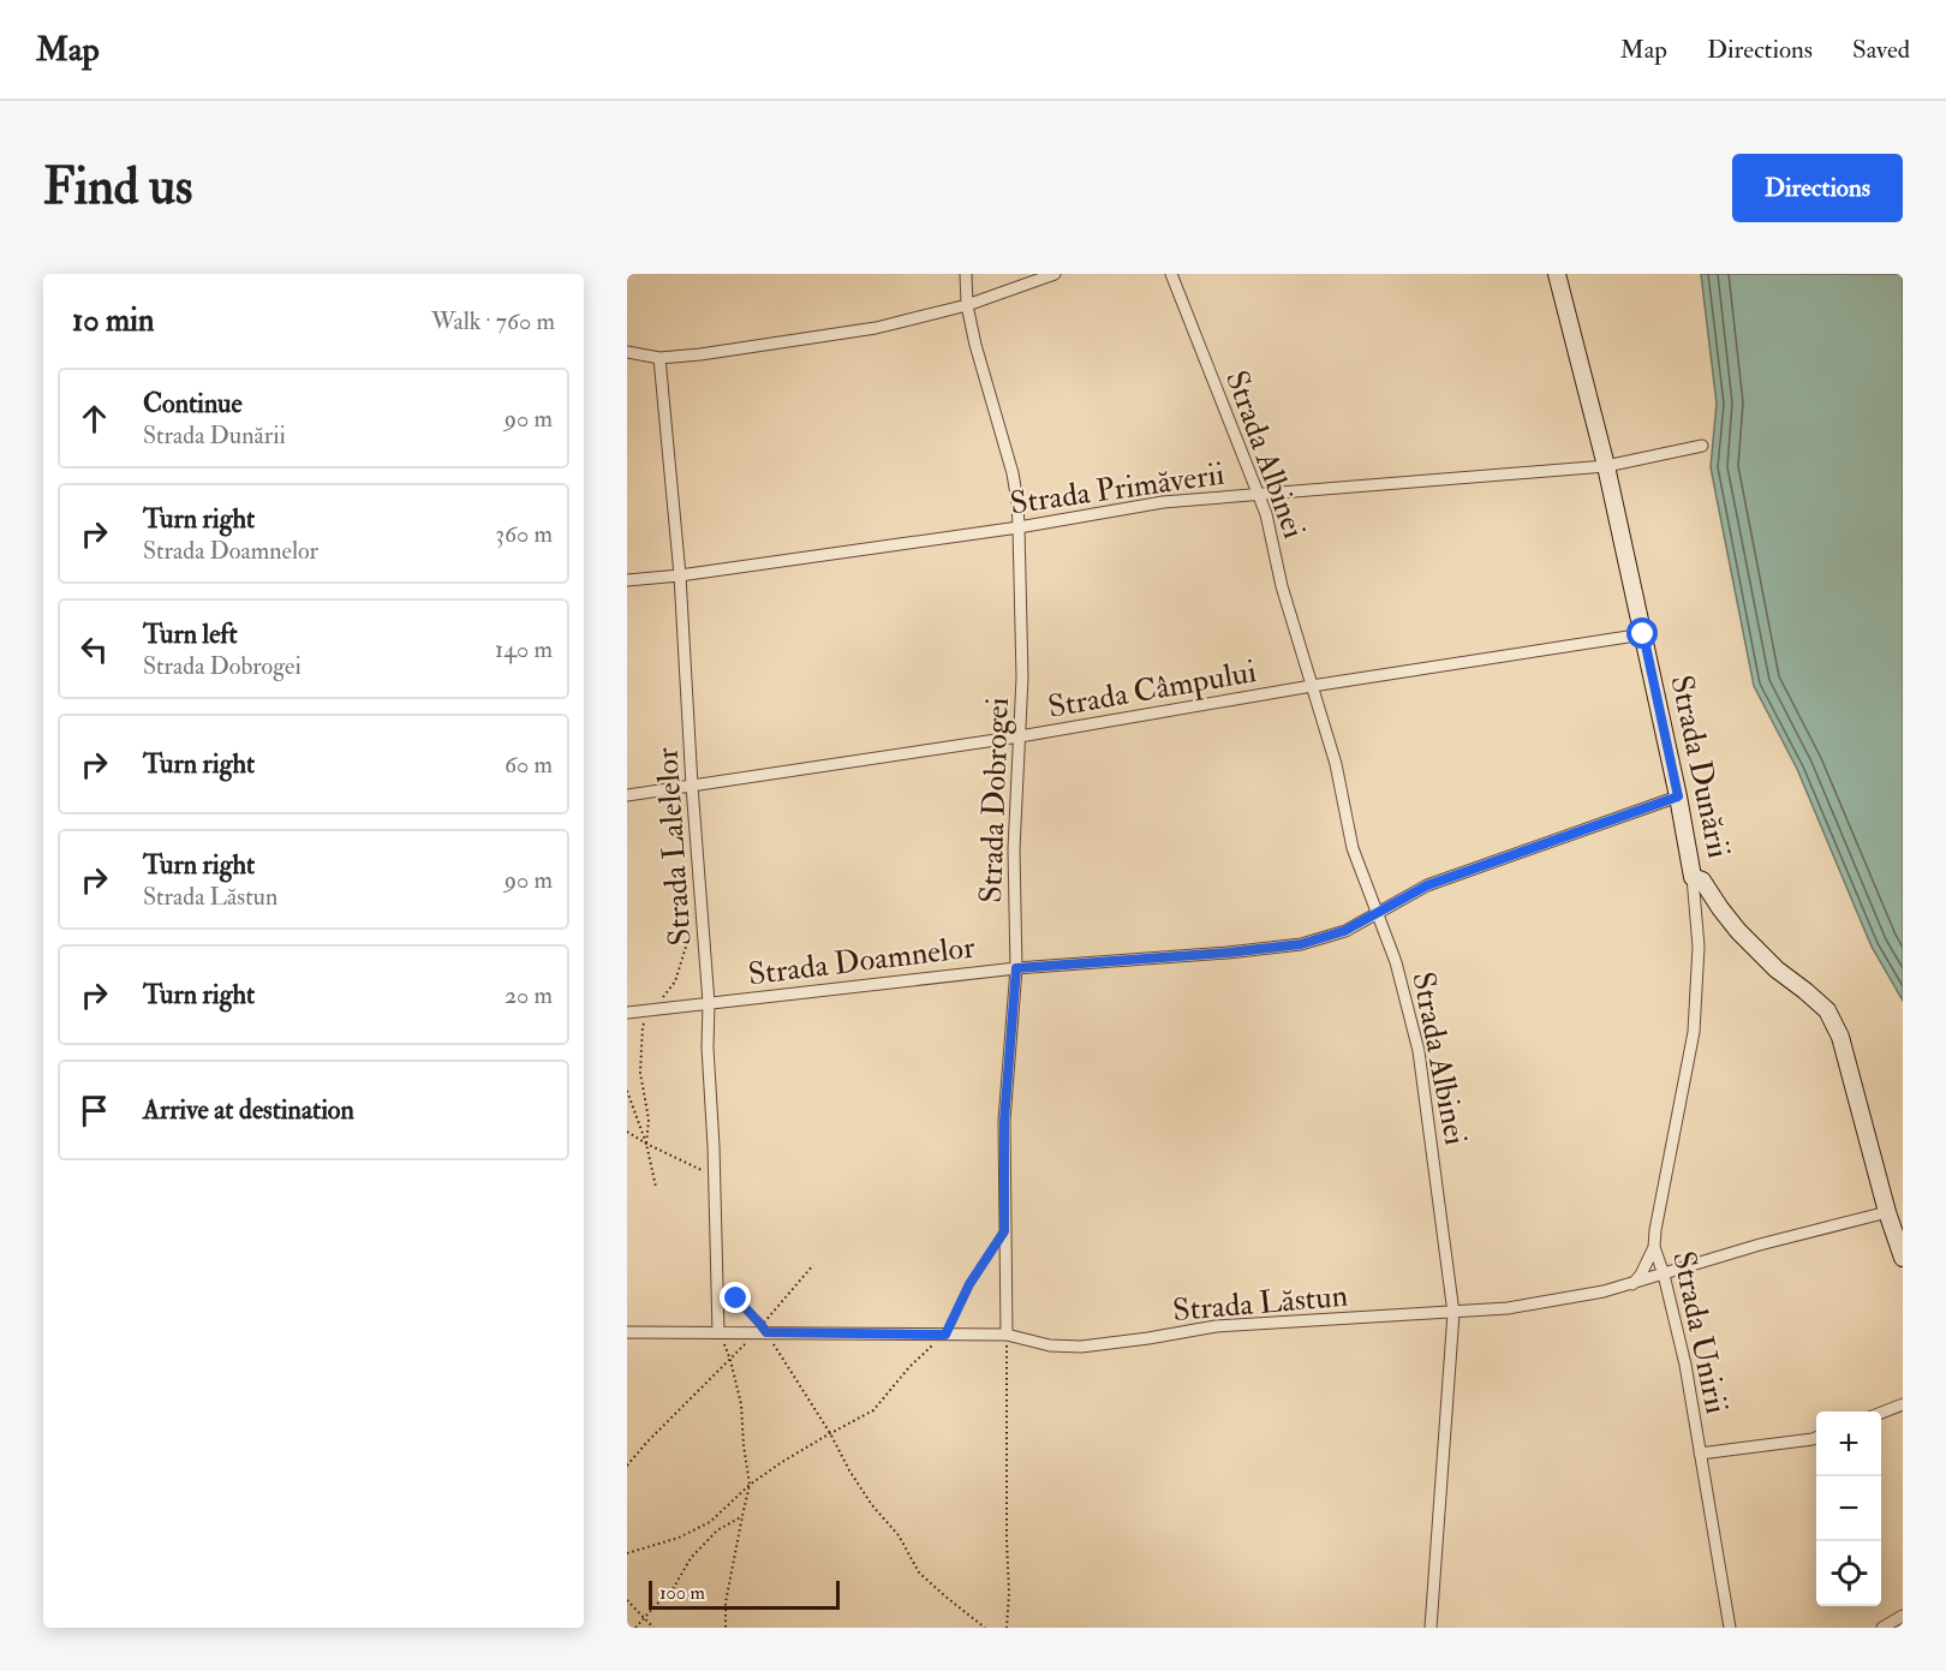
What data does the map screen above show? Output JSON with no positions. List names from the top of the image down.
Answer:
{
  "streets": {
    "main road": ["Strada Dunării"],
    "street": [
      "Strada Albinei",
      "Strada Primăverii",
      "Strada Câmpului",
      "Strada Dobrogei",
      "Strada Lalelelor",
      "Strada Doamnelor",
      "Strada Lăstun",
      "Strada Unirii"
    ]
  },
  "crossings": [
    ["Strada Albinei", "Strada Primăverii"],
    ["Strada Albinei", "Strada Câmpului"],
    ["Strada Albinei", "Strada Doamnelor"],
    ["Strada Albinei", "Strada Lăstun"],
    ["Strada Primăverii", "Strada Dunării"],
    ["Strada Primăverii", "Strada Dobrogei"],
    ["Strada Primăverii", "Strada Lalelelor"],
    ["Strada Câmpului", "Strada Dunării"],
    ["Strada Câmpului", "Strada Dobrogei"],
    ["Strada Câmpului", "Strada Lalelelor"],
    ["Strada Dunării", "Strada Doamnelor"],
    ["Strada Dunării", "Strada Lăstun"],
    ["Strada Dunării", "Strada Unirii"],
    ["Strada Dobrogei", "Strada Doamnelor"],
    ["Strada Dobrogei", "Strada Lăstun"],
    ["Strada Lalelelor", "Strada Doamnelor"],
    ["Strada Lalelelor", "Strada Lăstun"],
    ["Strada Lăstun", "Strada Unirii"]
  ],
  "scale_bar": "100 m",
  "page": {
    "header": "Map",
    "nav": ["Map", "Directions", "Saved"],
    "buttons": "Directions",
    "title": "Find us",
    "heading": ["10 min", "Walk · 760 m"],
    "list": [
      ["Continue", "Strada Dunării", "90 m"],
      ["Turn right", "Strada Doamnelor", "360 m"],
      ["Turn left", "Strada Dobrogei", "140 m"],
      ["Turn right", "60 m"],
      ["Turn right", "Strada Lăstun", "90 m"],
      ["Turn right", "20 m"],
      "Arrive at destination"
    ],
    "map_buttons": ["+", "−"],
    "scale": "100 m"
  }
}
